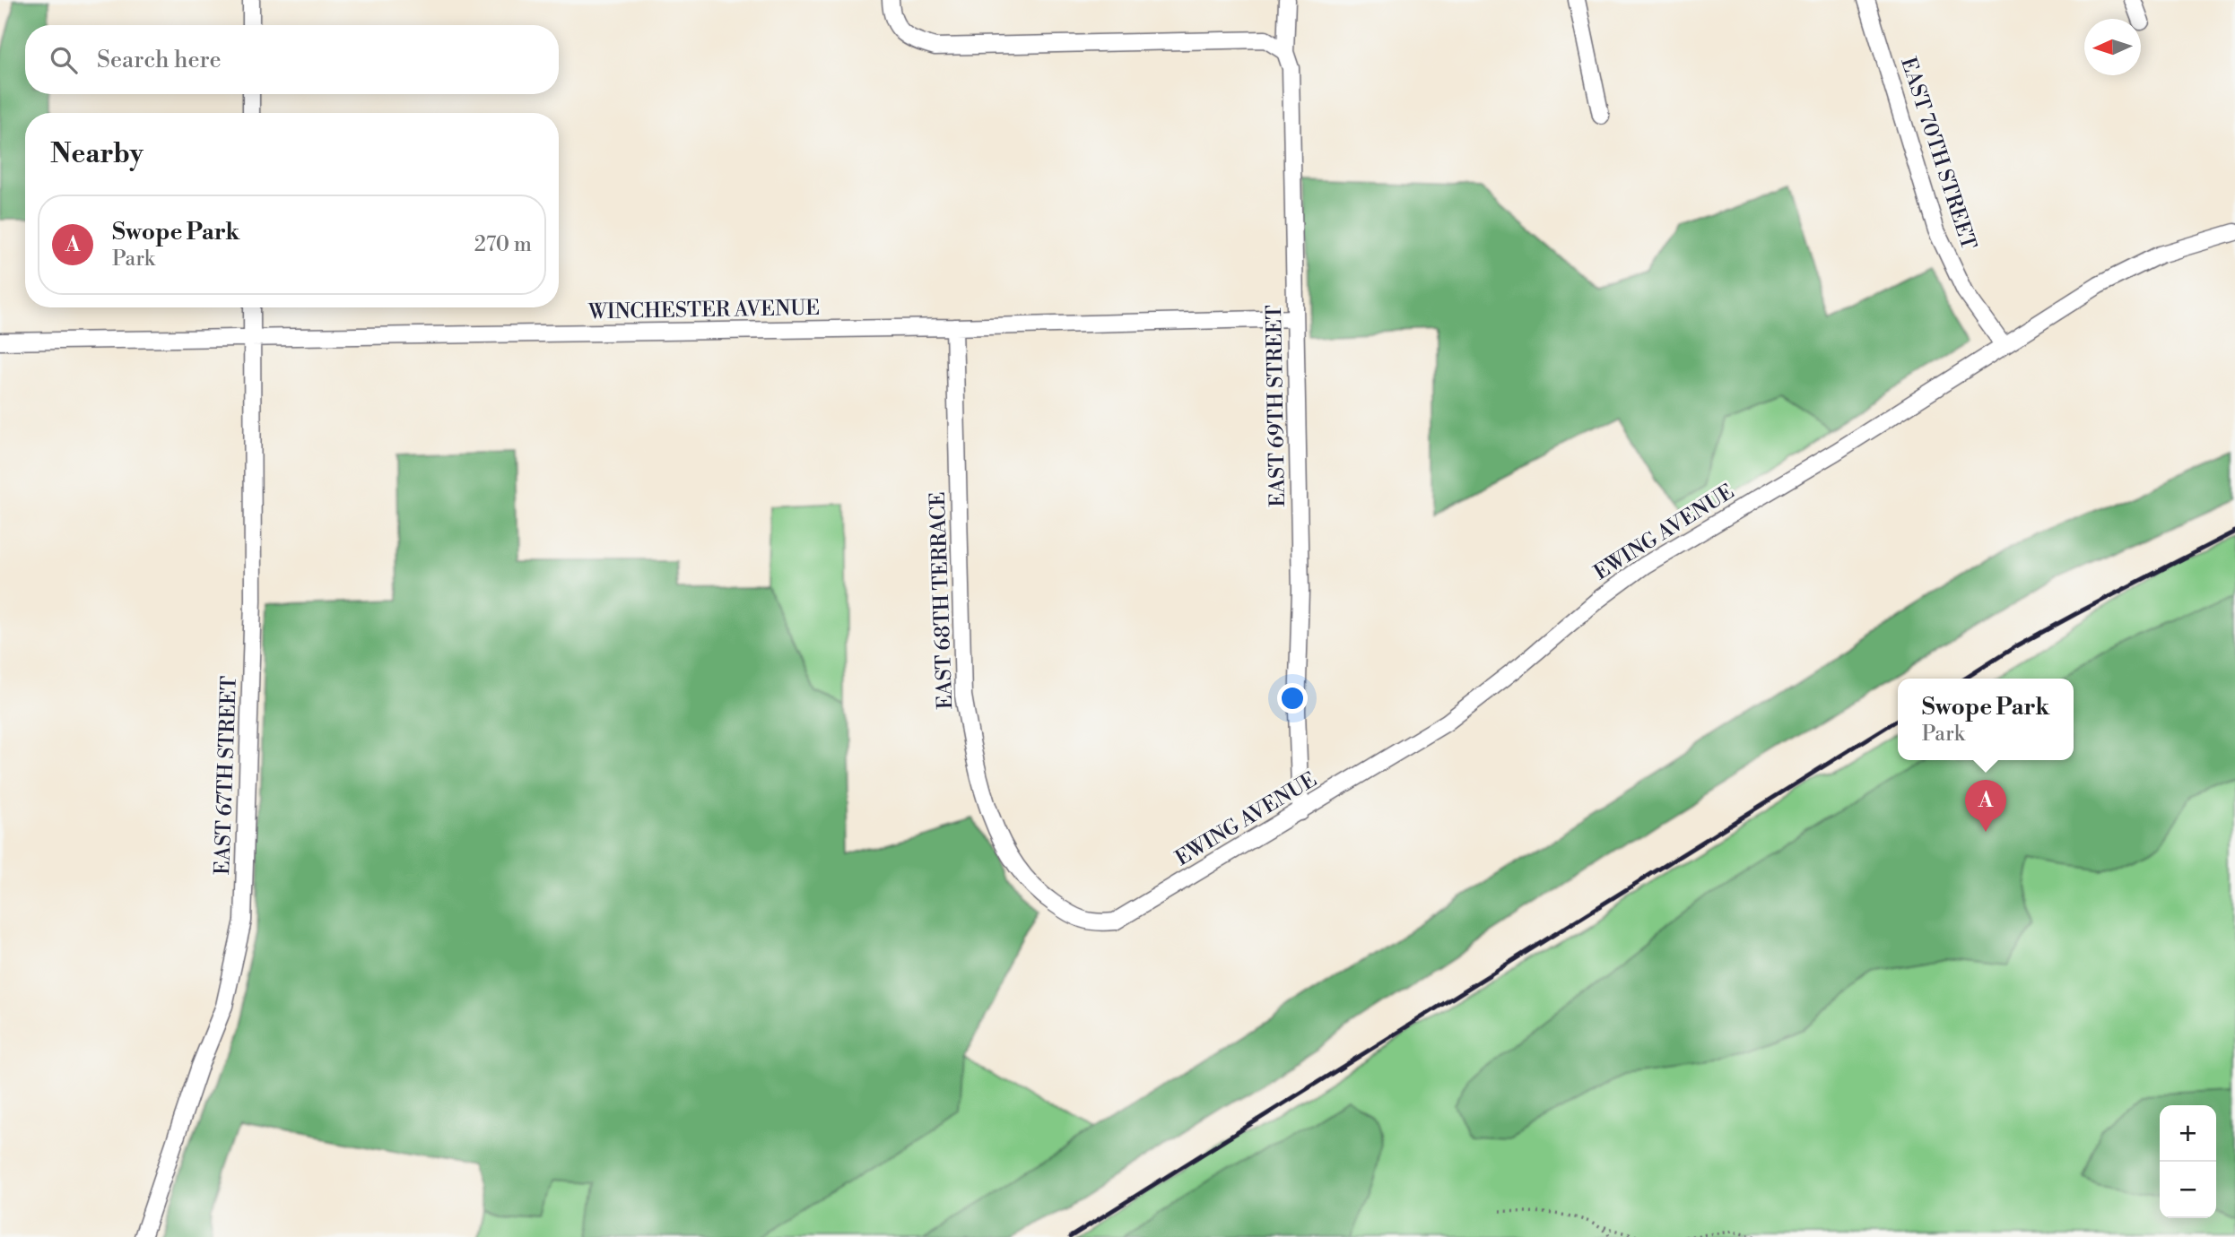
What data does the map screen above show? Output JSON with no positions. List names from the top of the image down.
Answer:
{
  "streets": {
    "street": [
      "EAST 70TH STREET",
      "WINCHESTER AVENUE",
      "EAST 69TH STREET",
      "EWING AVENUE",
      "EAST 68TH TERRACE",
      "EAST 67TH STREET"
    ]
  },
  "crossings": [
    ["EAST 70TH STREET", "EWING AVENUE"],
    ["WINCHESTER AVENUE", "EAST 69TH STREET"],
    ["WINCHESTER AVENUE", "EAST 68TH TERRACE"],
    ["WINCHESTER AVENUE", "EAST 67TH STREET"],
    ["EAST 69TH STREET", "EWING AVENUE"],
    ["EWING AVENUE", "EAST 68TH TERRACE"]
  ],
  "north": "left",
  "page": {
    "search": "Search here",
    "heading": "Nearby",
    "list": [
      {
        "mark": "A",
        "name": "Swope Park",
        "note": "Park",
        "value": "270 m"
      }
    ],
    "popup": ["Swope Park", "Park"],
    "pins": "A",
    "map_buttons": ["+", "−"]
  }
}
